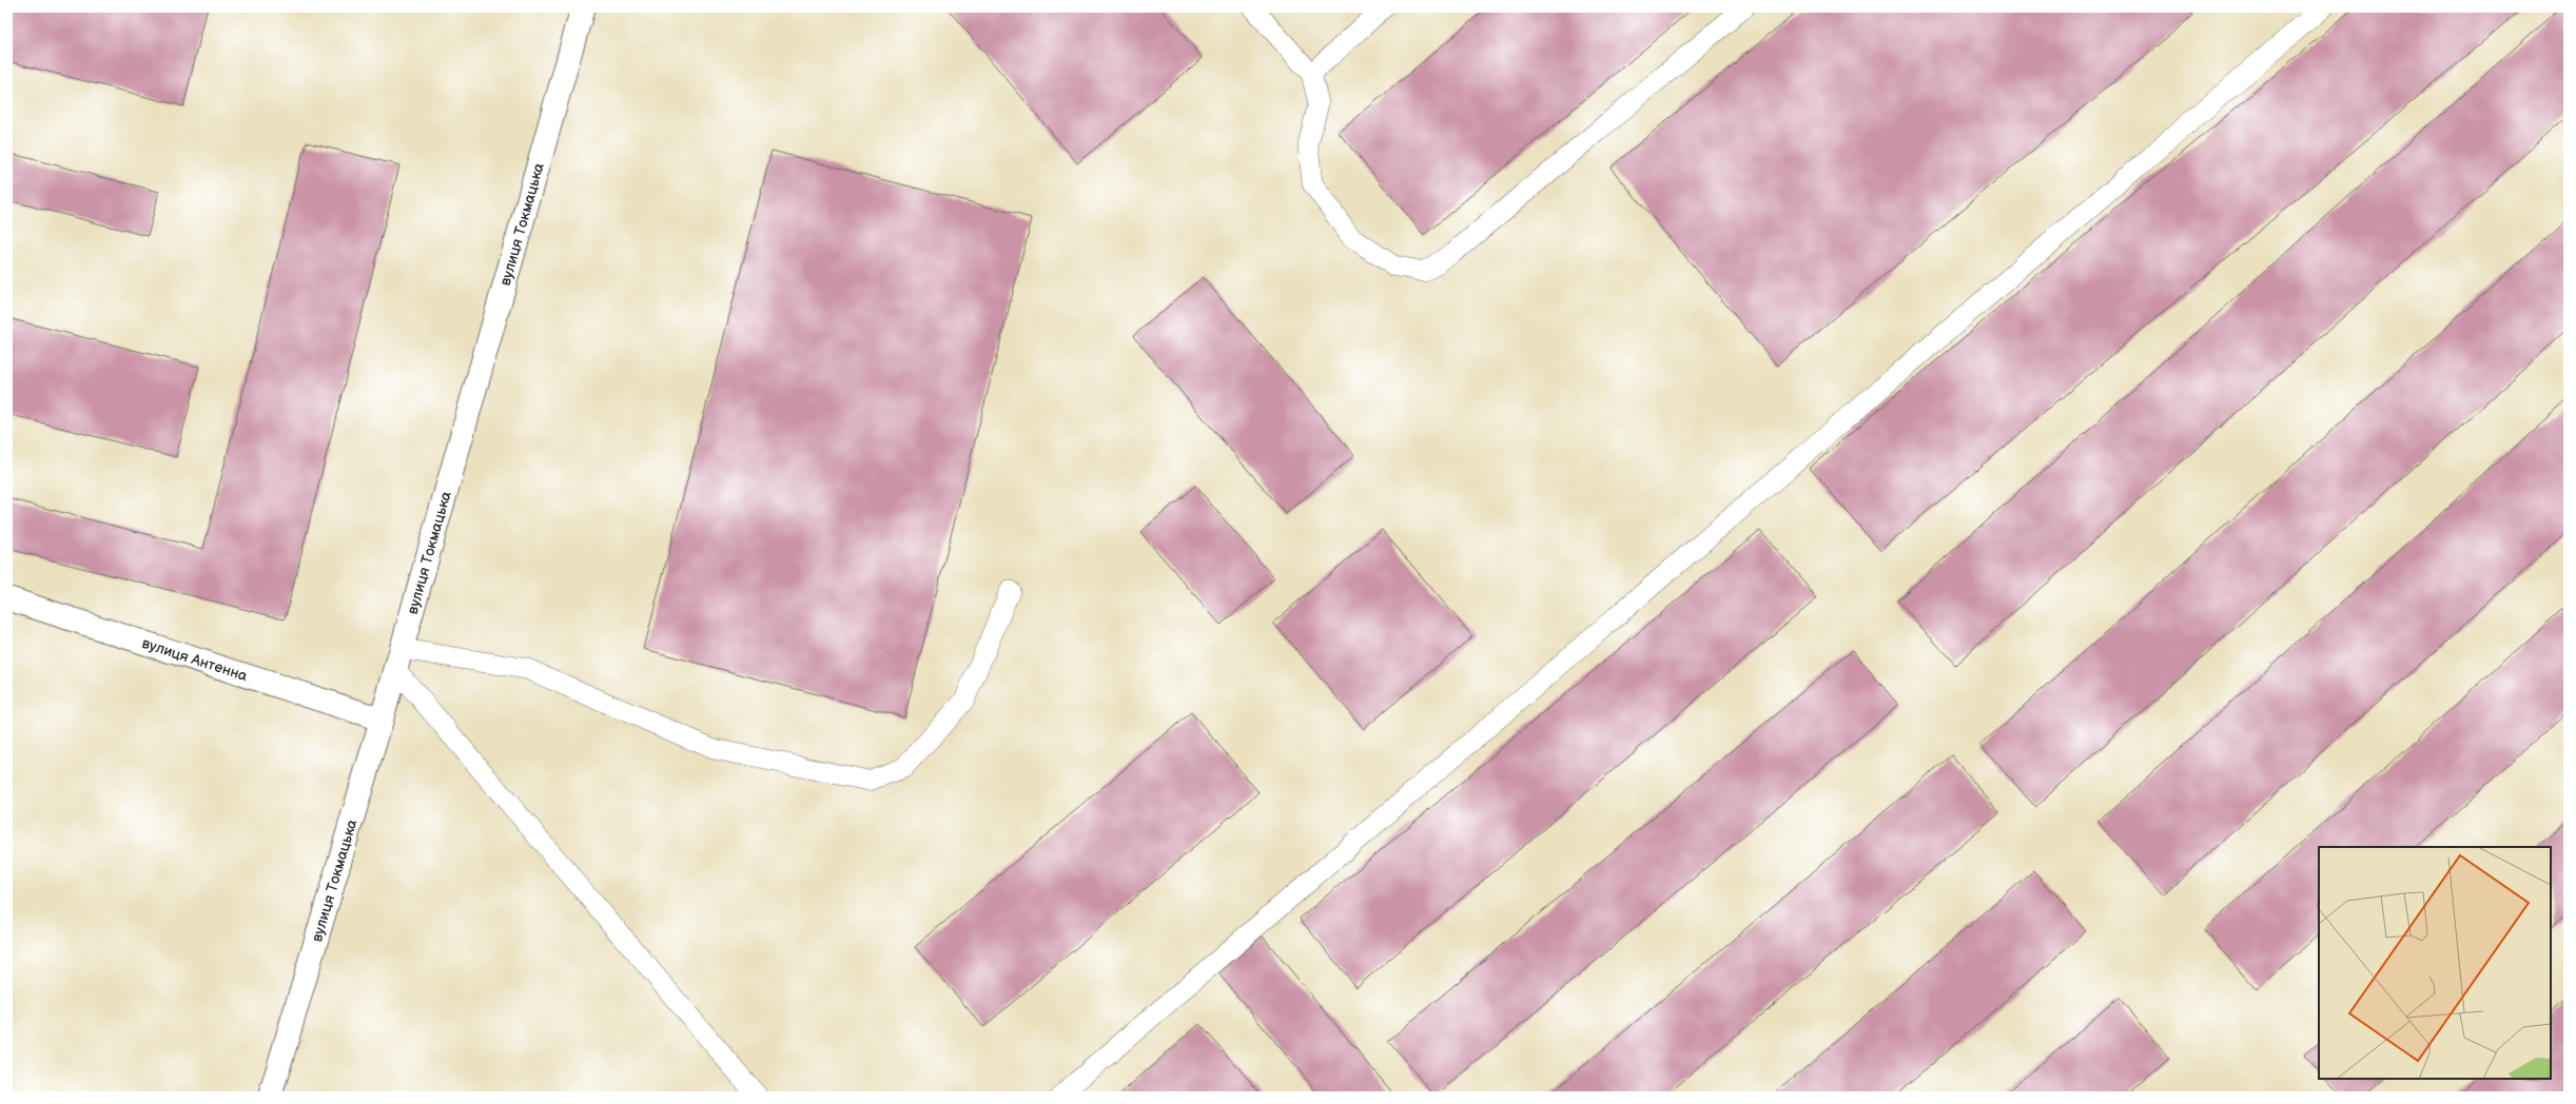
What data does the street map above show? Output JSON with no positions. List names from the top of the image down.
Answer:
{
  "streets": {
    "street": ["вулиця Токмацька", "вулиця Антенна"]
  },
  "crossings": [
    ["вулиця Токмацька", "вулиця Антенна"]
  ]
}
